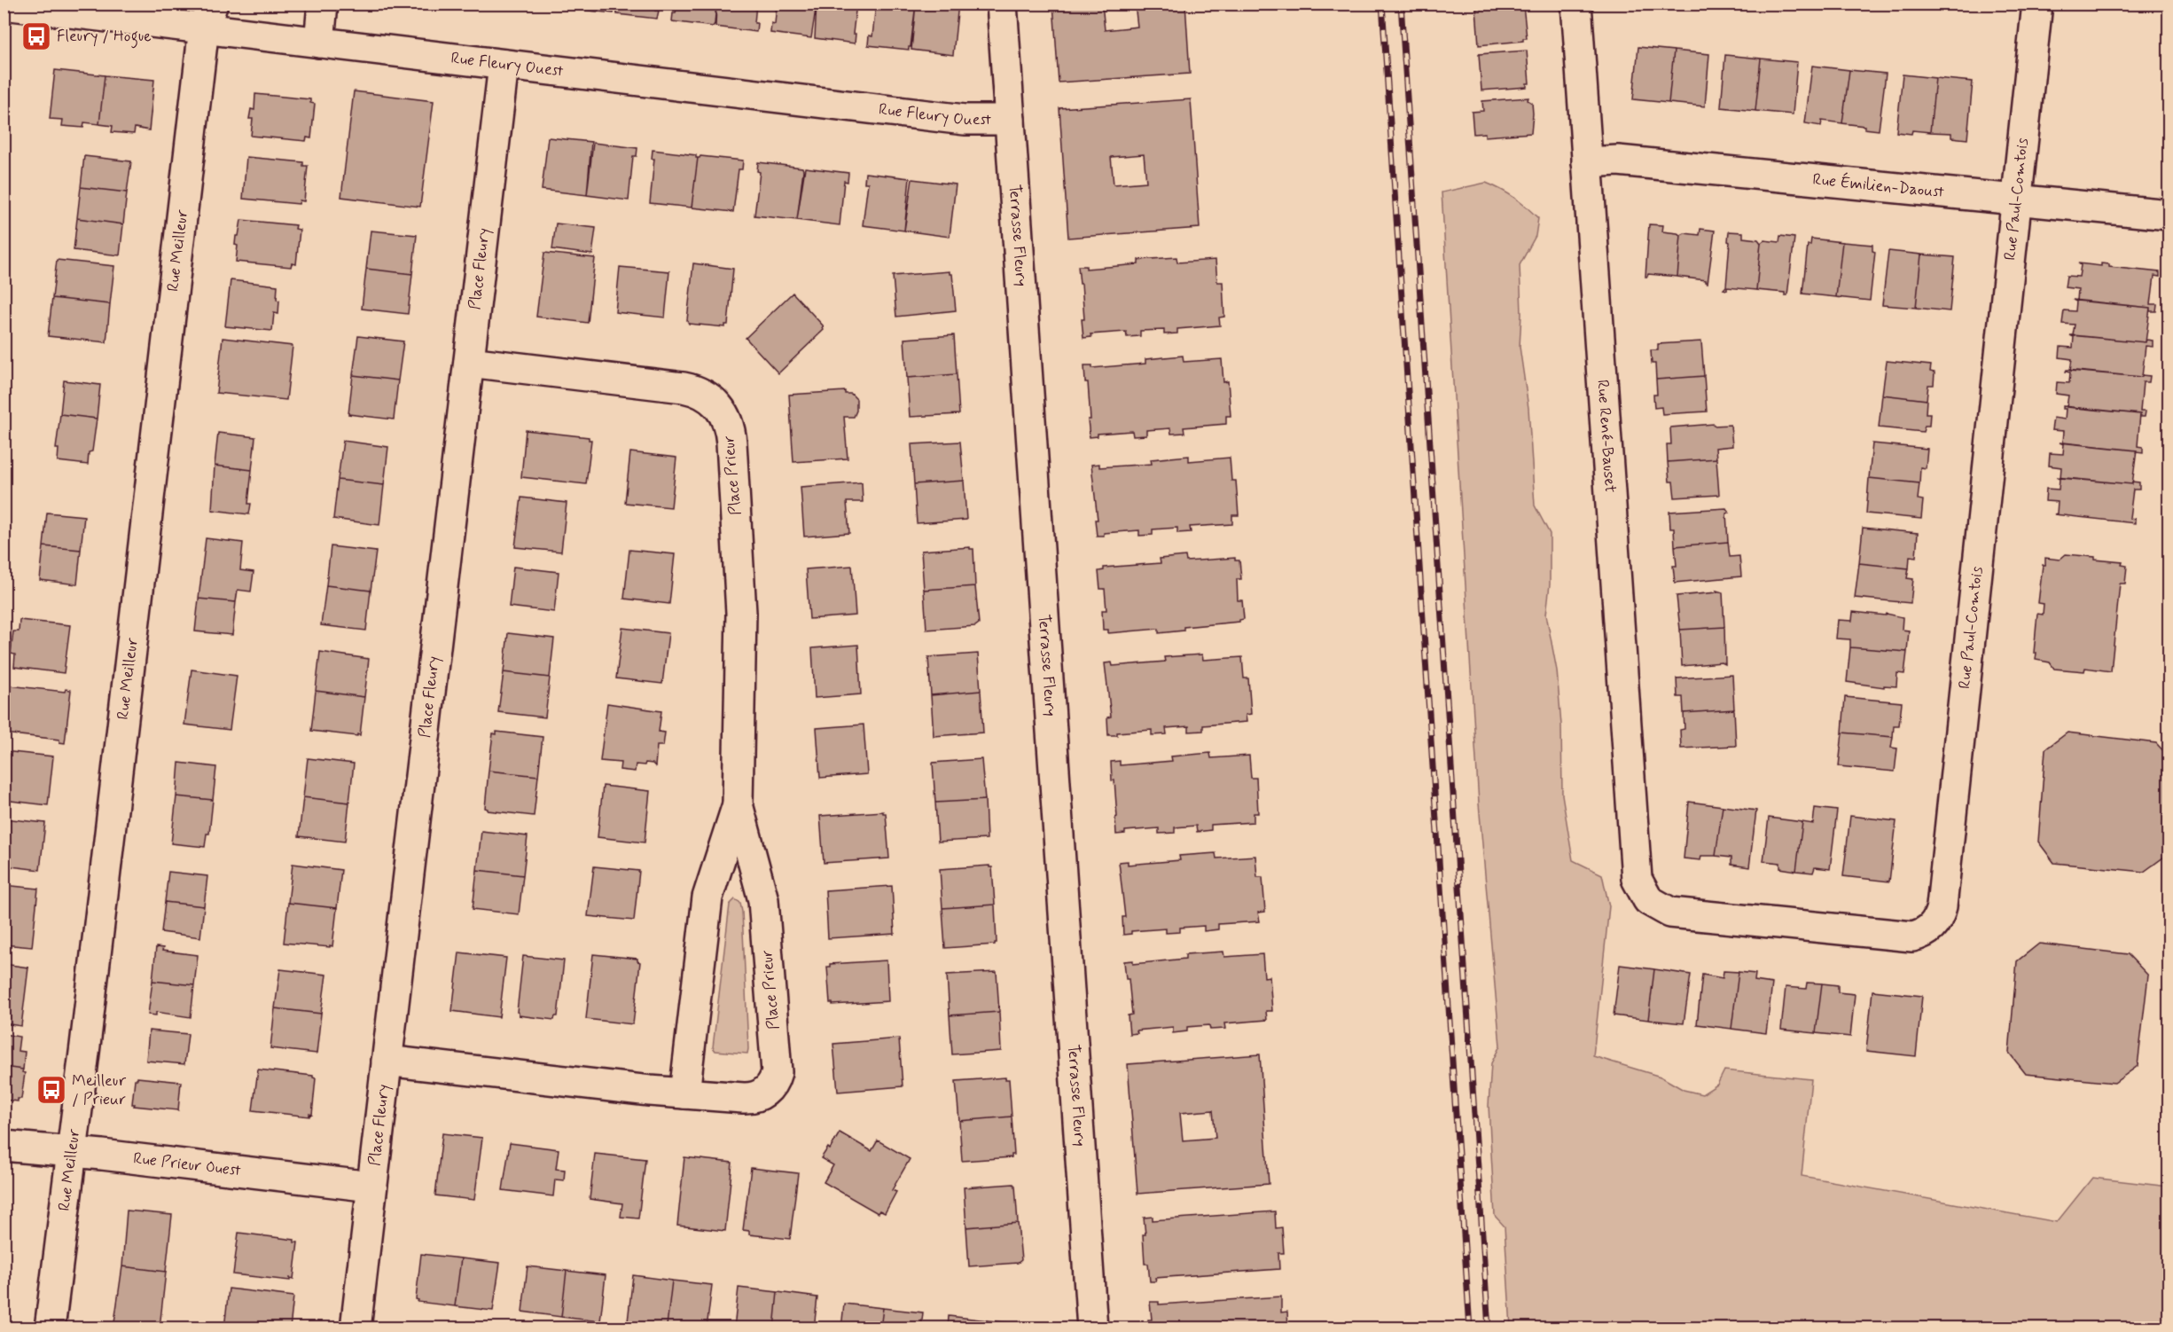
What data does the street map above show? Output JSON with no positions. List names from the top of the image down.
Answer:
{
  "streets": {
    "street": [
      "Rue Fleury Ouest",
      "Rue Émilien-Daoust",
      "Rue Paul-Comtois",
      "Terrasse Fleury",
      "Rue Meilleur",
      "Place Fleury",
      "Rue René-Bauset",
      "Place Prieur",
      "Rue Prieur Ouest"
    ]
  },
  "crossings": [
    ["Rue Fleury Ouest", "Terrasse Fleury"],
    ["Rue Fleury Ouest", "Rue Meilleur"],
    ["Rue Fleury Ouest", "Place Fleury"],
    ["Rue Émilien-Daoust", "Rue Paul-Comtois"],
    ["Rue Émilien-Daoust", "Rue René-Bauset"],
    ["Rue Paul-Comtois", "Rue René-Bauset"],
    ["Rue Meilleur", "Rue Prieur Ouest"],
    ["Place Fleury", "Place Prieur"],
    ["Place Fleury", "Rue Prieur Ouest"]
  ],
  "places": {
    "bus stop": ["Fleury / Hogue", "Meilleur / Prieur"]
  }
}
